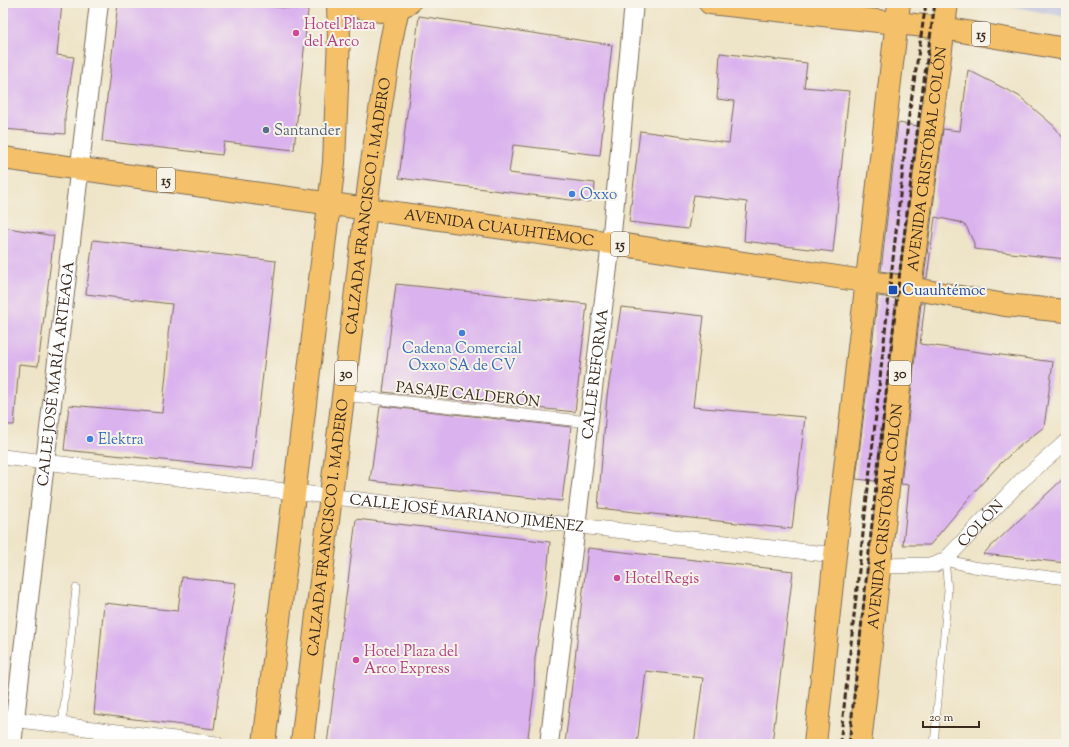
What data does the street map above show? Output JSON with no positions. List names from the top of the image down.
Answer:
{
  "streets": {
    "main road": [
      "15",
      "AVENIDA CRISTÓBAL COLÓN",
      "CALZADA FRANCISCO I. MADERO",
      "AVENIDA CUAUHTÉMOC",
      "30"
    ],
    "street": [
      "CALLE JOSÉ MARÍA ARTEAGA",
      "CALLE REFORMA",
      "PASAJE CALDERÓN",
      "CALLE JOSÉ MARIANO JIMÉNEZ",
      "COLÓN"
    ]
  },
  "crossings": [
    ["15", "AVENIDA CRISTÓBAL COLÓN"],
    ["AVENIDA CRISTÓBAL COLÓN", "AVENIDA CUAUHTÉMOC"],
    ["AVENIDA CRISTÓBAL COLÓN", "COLÓN"],
    ["CALZADA FRANCISCO I. MADERO", "AVENIDA CUAUHTÉMOC"],
    ["CALZADA FRANCISCO I. MADERO", "PASAJE CALDERÓN"],
    ["CALZADA FRANCISCO I. MADERO", "CALLE JOSÉ MARIANO JIMÉNEZ"],
    ["AVENIDA CUAUHTÉMOC", "CALLE JOSÉ MARÍA ARTEAGA"],
    ["AVENIDA CUAUHTÉMOC", "CALLE REFORMA"],
    ["CALLE JOSÉ MARÍA ARTEAGA", "CALLE JOSÉ MARIANO JIMÉNEZ"],
    ["CALLE REFORMA", "PASAJE CALDERÓN"],
    ["CALLE REFORMA", "CALLE JOSÉ MARIANO JIMÉNEZ"]
  ],
  "places": {
    "other": [
      "Hotel Plaza del Arco",
      "Santander",
      "Oxxo",
      "Cadena Comercial Oxxo SA de CV",
      "Elektra",
      "Hotel Regis",
      "Hotel Plaza del Arco Express"
    ],
    "transit": ["Cuauhtémoc"]
  },
  "scale_bar": "20 m"
}
